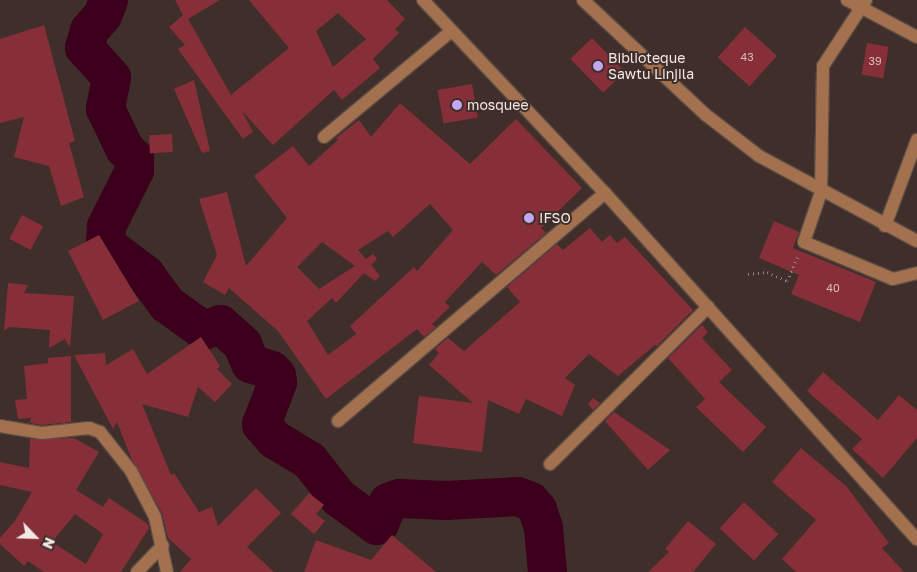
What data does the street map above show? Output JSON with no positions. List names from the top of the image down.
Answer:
{
  "places": ["Biblioteque Sawtu Linjila", "mosquee", "IFSO"],
  "house_numbers": ["43", "39", "40"],
  "north": "bottom right"
}
